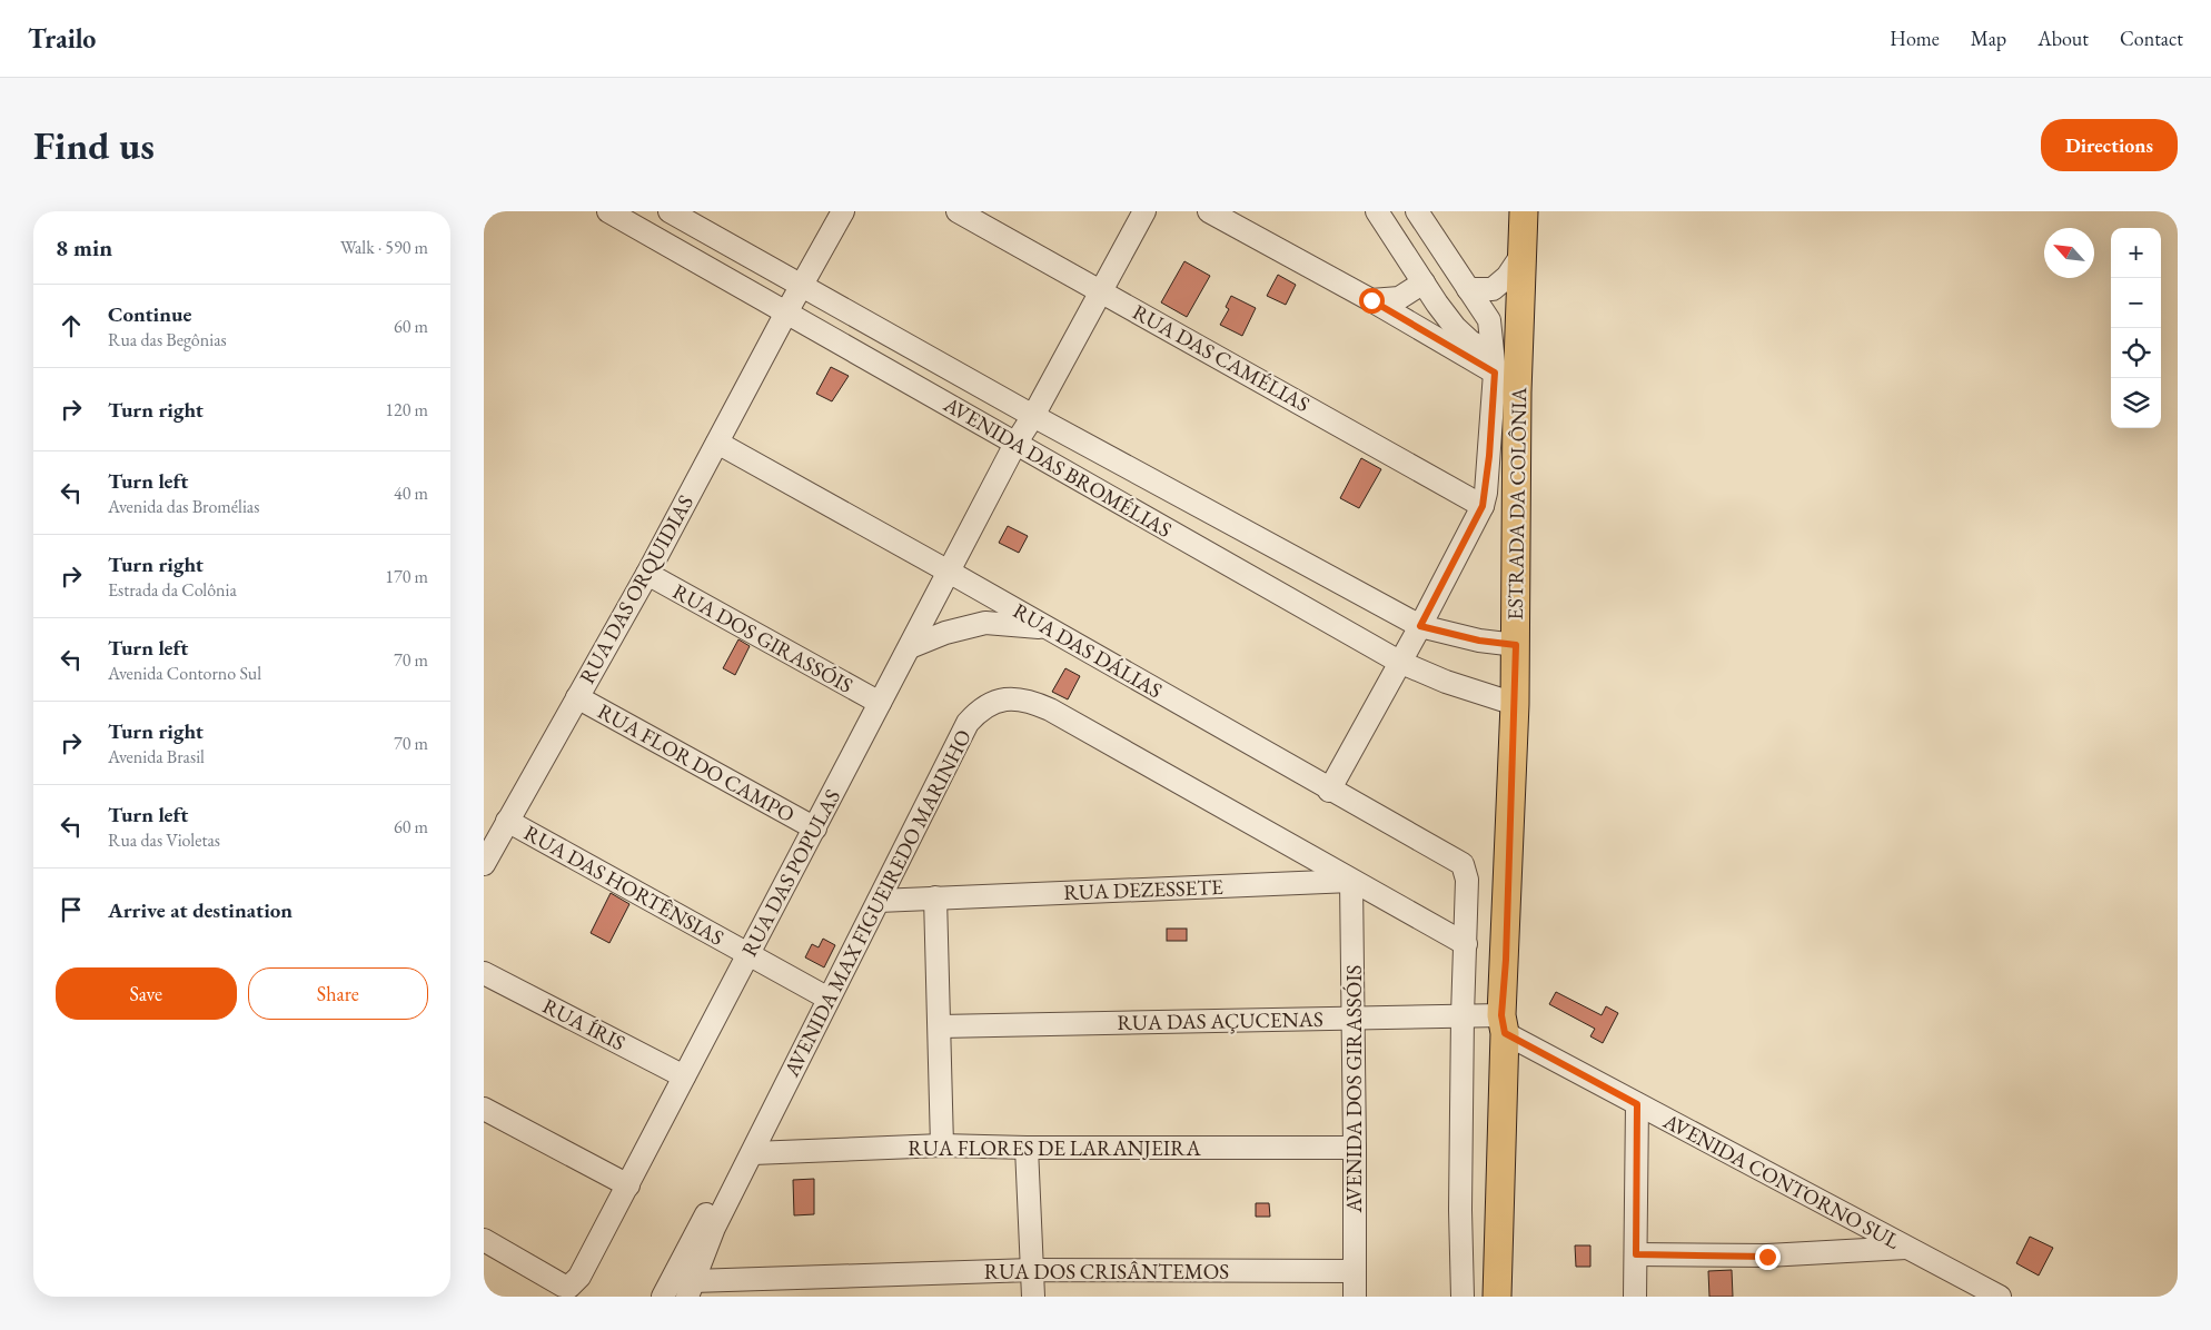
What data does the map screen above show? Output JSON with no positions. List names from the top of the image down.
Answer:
{
  "streets": {
    "main road": ["ESTRADA DA COLÔNIA"],
    "street": [
      "RUA DAS CAMÉLIAS",
      "AVENIDA DAS BROMÉLIAS",
      "RUA DAS ORQUIDIAS",
      "RUA DOS GIRASSÓIS",
      "RUA DAS DÁLIAS",
      "RUA FLOR DO CAMPO",
      "RUA DAS POPULAS",
      "RUA DAS HORTÊNSIAS",
      "RUA DEZESSETE",
      "AVENIDA MAX FIGUEIREDO MARINHO",
      "RUA DAS AÇUCENAS",
      "RUA ÍRIS",
      "AVENIDA DOS GIRASSÓIS",
      "RUA FLORES DE LARANJEIRA",
      "AVENIDA CONTORNO SUL",
      "RUA DOS CRISÂNTEMOS"
    ]
  },
  "crossings": [
    ["RUA DAS CAMÉLIAS", "RUA DAS POPULAS"],
    ["AVENIDA DAS BROMÉLIAS", "ESTRADA DA COLÔNIA"],
    ["AVENIDA DAS BROMÉLIAS", "RUA DAS ORQUIDIAS"],
    ["AVENIDA DAS BROMÉLIAS", "RUA DAS POPULAS"],
    ["ESTRADA DA COLÔNIA", "RUA DAS AÇUCENAS"],
    ["ESTRADA DA COLÔNIA", "AVENIDA CONTORNO SUL"],
    ["RUA DAS ORQUIDIAS", "RUA DOS GIRASSÓIS"],
    ["RUA DAS ORQUIDIAS", "RUA DAS DÁLIAS"],
    ["RUA DAS ORQUIDIAS", "RUA FLOR DO CAMPO"],
    ["RUA DAS ORQUIDIAS", "RUA DAS HORTÊNSIAS"],
    ["RUA DOS GIRASSÓIS", "RUA DAS POPULAS"],
    ["RUA DAS DÁLIAS", "RUA DAS POPULAS"],
    ["RUA DAS DÁLIAS", "AVENIDA MAX FIGUEIREDO MARINHO"],
    ["RUA FLOR DO CAMPO", "RUA DAS POPULAS"],
    ["RUA DAS POPULAS", "RUA DAS HORTÊNSIAS"],
    ["RUA DAS POPULAS", "RUA ÍRIS"],
    ["RUA DAS HORTÊNSIAS", "AVENIDA MAX FIGUEIREDO MARINHO"],
    ["RUA DEZESSETE", "AVENIDA MAX FIGUEIREDO MARINHO"],
    ["RUA DEZESSETE", "AVENIDA DOS GIRASSÓIS"],
    ["AVENIDA MAX FIGUEIREDO MARINHO", "AVENIDA DOS GIRASSÓIS"],
    ["AVENIDA MAX FIGUEIREDO MARINHO", "RUA FLORES DE LARANJEIRA"],
    ["AVENIDA MAX FIGUEIREDO MARINHO", "RUA DOS CRISÂNTEMOS"],
    ["RUA DAS AÇUCENAS", "AVENIDA DOS GIRASSÓIS"],
    ["RUA DAS AÇUCENAS", "AVENIDA CONTORNO SUL"],
    ["AVENIDA DOS GIRASSÓIS", "RUA FLORES DE LARANJEIRA"],
    ["AVENIDA DOS GIRASSÓIS", "RUA DOS CRISÂNTEMOS"]
  ],
  "north": "top left",
  "page": {
    "header": "Trailo",
    "nav": [
      "Home",
      "Map",
      "About",
      "Contact"
    ],
    "buttons": [
      "Directions",
      ["Save", "Share"]
    ],
    "title": "Find us",
    "heading": ["8 min", "Walk · 590 m"],
    "map_buttons": ["+", "−"],
    "list": [
      ["Continue", "Rua das Begônias", "60 m"],
      ["Turn right", "120 m"],
      ["Turn left", "Avenida das Bromélias", "40 m"],
      ["Turn right", "Estrada da Colônia", "170 m"],
      ["Turn left", "Avenida Contorno Sul", "70 m"],
      ["Turn right", "Avenida Brasil", "70 m"],
      ["Turn left", "Rua das Violetas", "60 m"],
      "Arrive at destination"
    ]
  }
}
